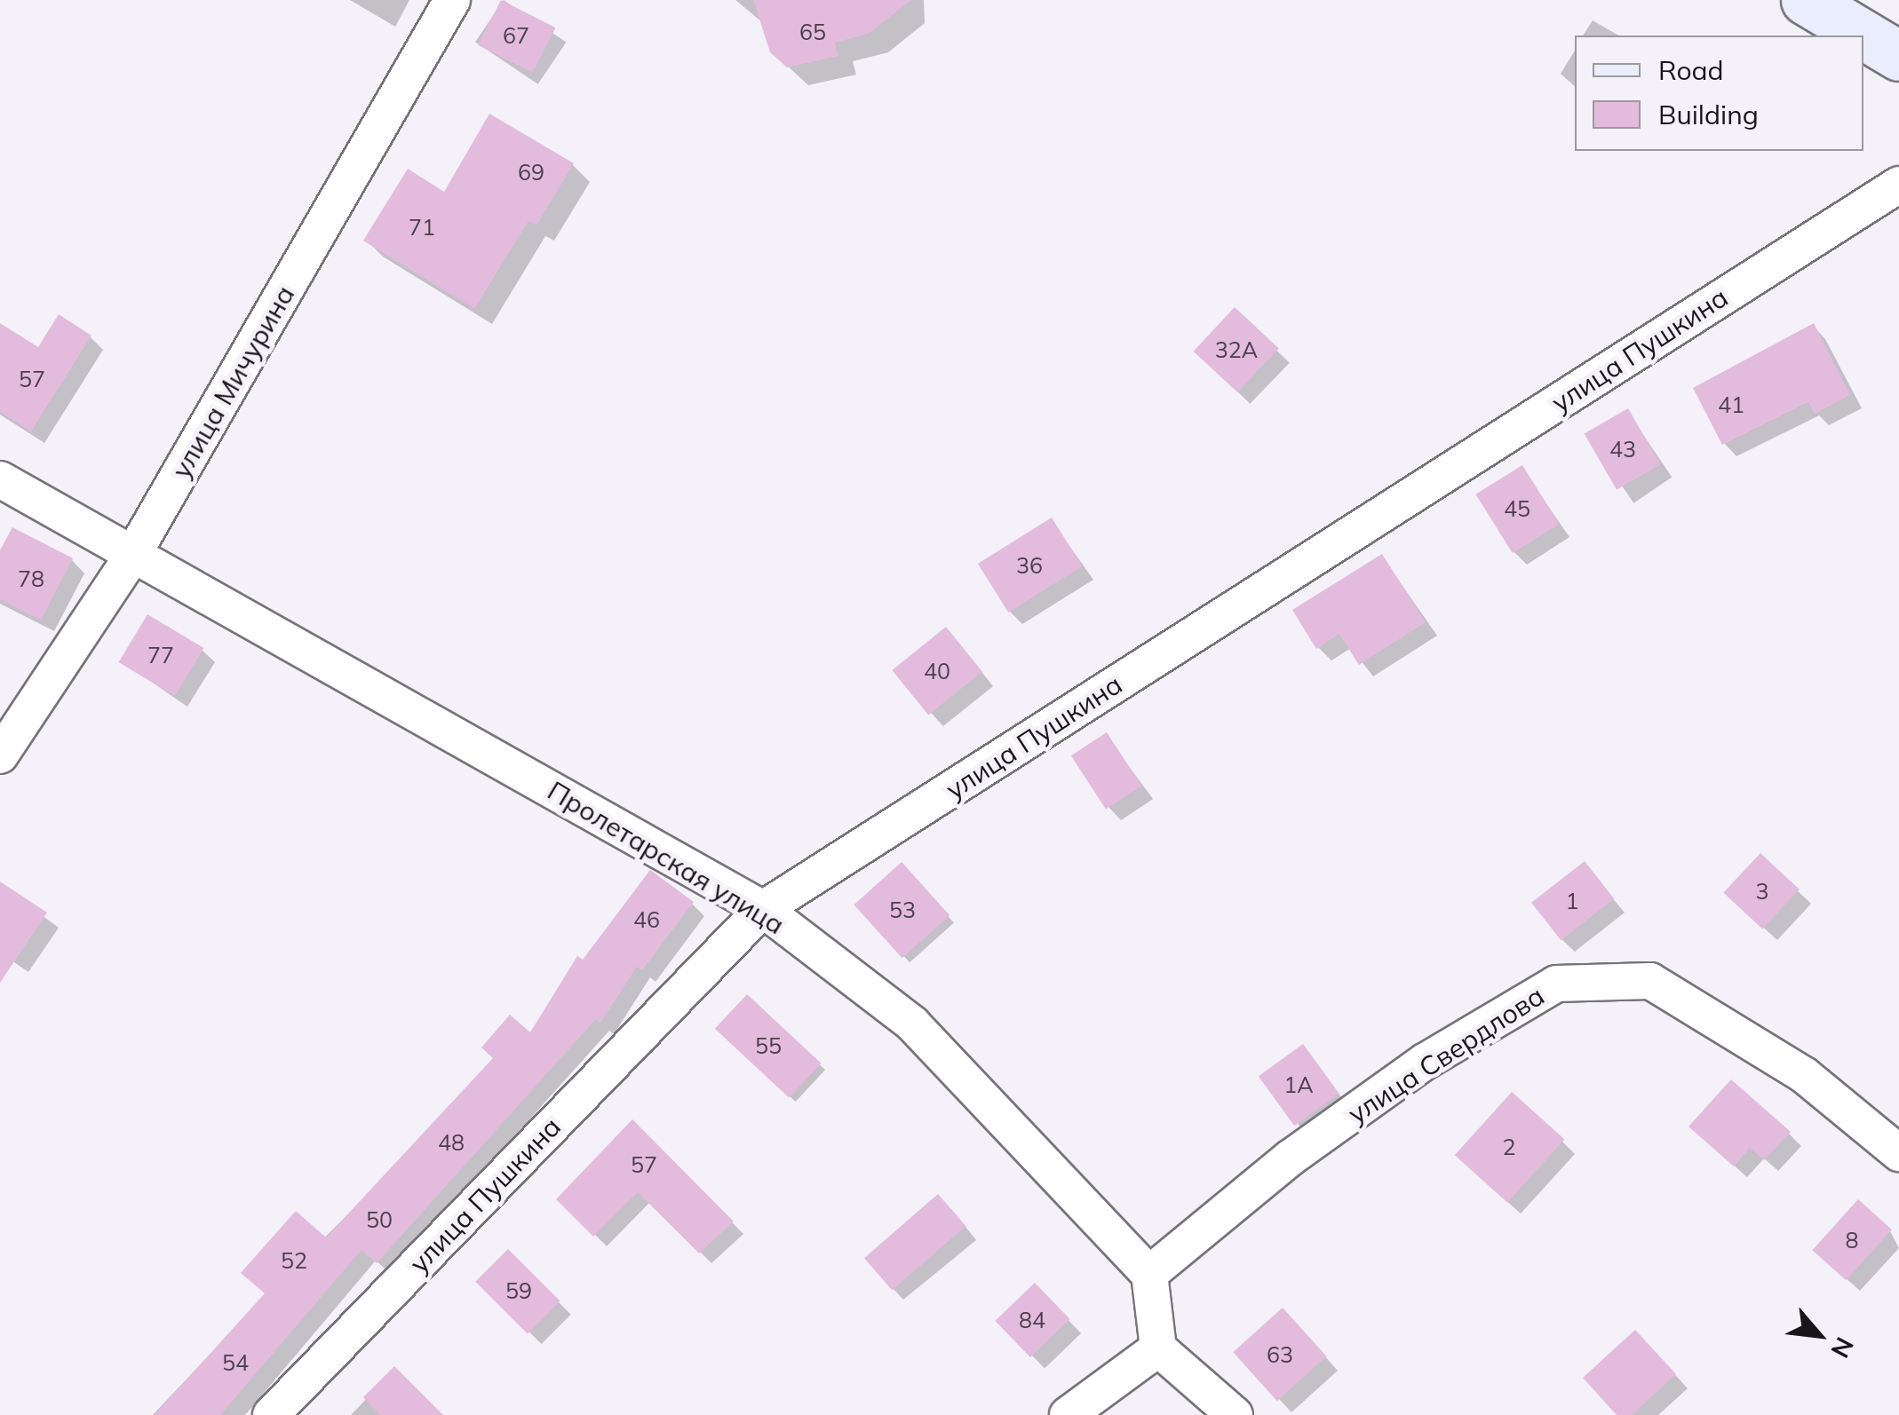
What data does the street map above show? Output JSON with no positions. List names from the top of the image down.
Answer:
{
  "streets": {
    "street": [
      "улица Пушкина",
      "улица Мичурина",
      "Пролетарская улица",
      "улица Свердлова"
    ]
  },
  "crossings": [
    ["улица Пушкина", "Пролетарская улица"],
    ["улица Мичурина", "Пролетарская улица"],
    ["Пролетарская улица", "улица Свердлова"]
  ],
  "house_numbers": [
    "65",
    "67",
    "69",
    "71",
    "32А",
    "57",
    "41",
    "43",
    "45",
    "36",
    "78",
    "77",
    "40",
    "3",
    "1",
    "53",
    "46",
    "55",
    "1А",
    "48",
    "2",
    "57",
    "50",
    "8",
    "52",
    "59",
    "84",
    "63",
    "54"
  ],
  "legend": ["Road", "Building"],
  "north": "bottom right"
}
